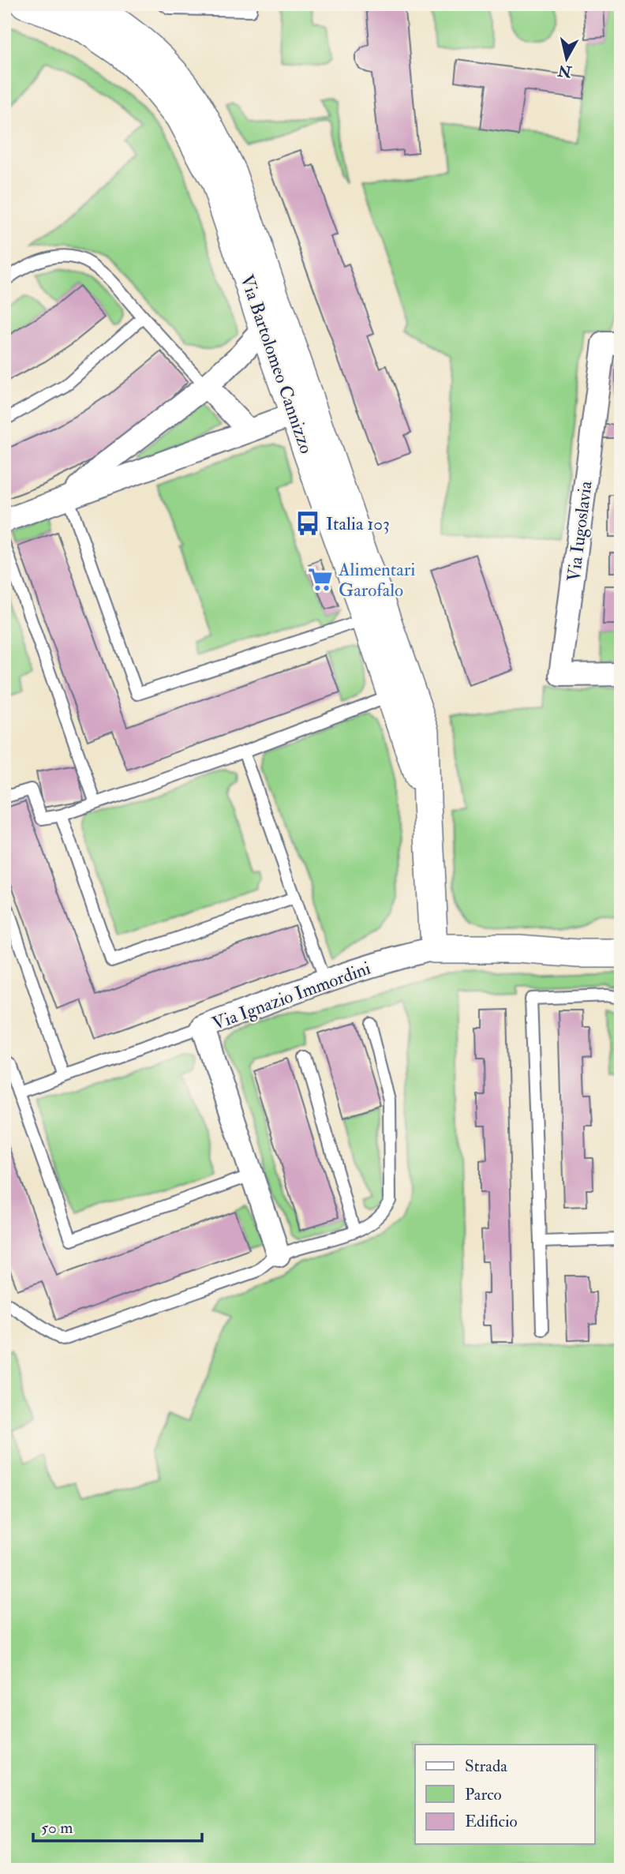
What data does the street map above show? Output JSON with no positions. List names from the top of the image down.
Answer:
{
  "streets": {
    "street": ["Via Bartolomeo Cannizzo", "Via Iugoslavia", "Via Ignazio Immordini"]
  },
  "crossings": [
    ["Via Bartolomeo Cannizzo", "Via Ignazio Immordini"]
  ],
  "places": {
    "bus stop": ["Italia 103"],
    "supermarket": ["Alimentari Garofalo"]
  },
  "legend": ["Strada", "Parco", "Edificio"],
  "scale_bar": "50 m",
  "north": "bottom"
}
